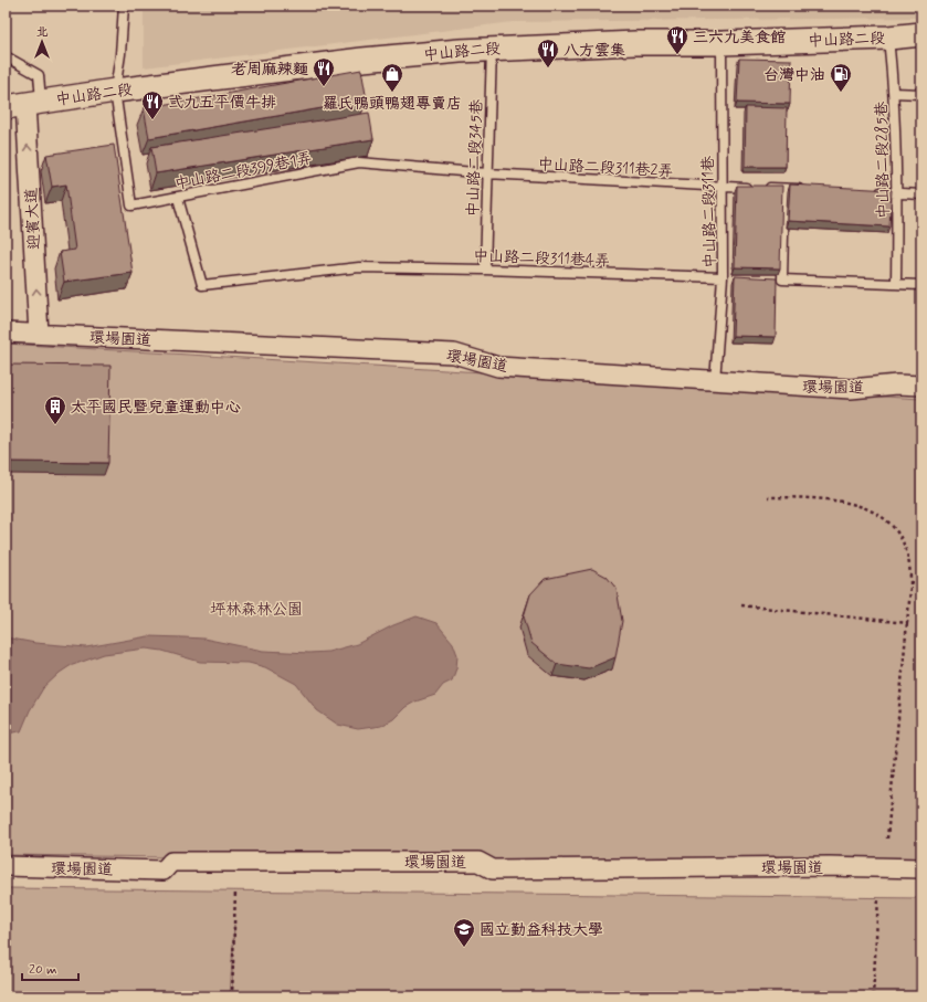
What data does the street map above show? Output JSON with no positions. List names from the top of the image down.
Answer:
{
  "streets": {
    "street": ["中山路二段", "迎賓大道", "環場園道"],
    "lane": [
      "中山路二段345巷",
      "中山路二段285巷",
      "中山路二段311巷2弄",
      "中山路二段399巷1弄",
      "中山路二段311巷",
      "中山路二段311巷4弄"
    ]
  },
  "crossings": [
    ["中山路二段", "中山路二段345巷"],
    ["中山路二段", "中山路二段285巷"],
    ["中山路二段", "中山路二段399巷1弄"],
    ["中山路二段", "中山路二段311巷"],
    ["中山路二段", "迎賓大道"],
    ["中山路二段345巷", "中山路二段311巷2弄"],
    ["中山路二段345巷", "中山路二段399巷1弄"],
    ["中山路二段345巷", "中山路二段311巷4弄"],
    ["中山路二段311巷2弄", "中山路二段399巷1弄"],
    ["中山路二段311巷2弄", "中山路二段311巷"],
    ["中山路二段399巷1弄", "中山路二段311巷4弄"],
    ["中山路二段311巷", "中山路二段311巷4弄"],
    ["中山路二段311巷", "環場園道"],
    ["迎賓大道", "環場園道"]
  ],
  "one_way": ["迎賓大道"],
  "parks": ["坪林森林公園"],
  "places": {
    "restaurant": [
      "三六九美食館",
      "八方雲集",
      "老周麻辣麵",
      "弎九五平價牛排"
    ],
    "shop": ["羅氏鴨頭鴨翅專賣店"],
    "fuel station": ["台灣中油"],
    "building": ["太平國民暨兒童運動中心"],
    "school or university": ["國立勤益科技大學"]
  },
  "scale_bar": "20 m",
  "north": "top"
}
